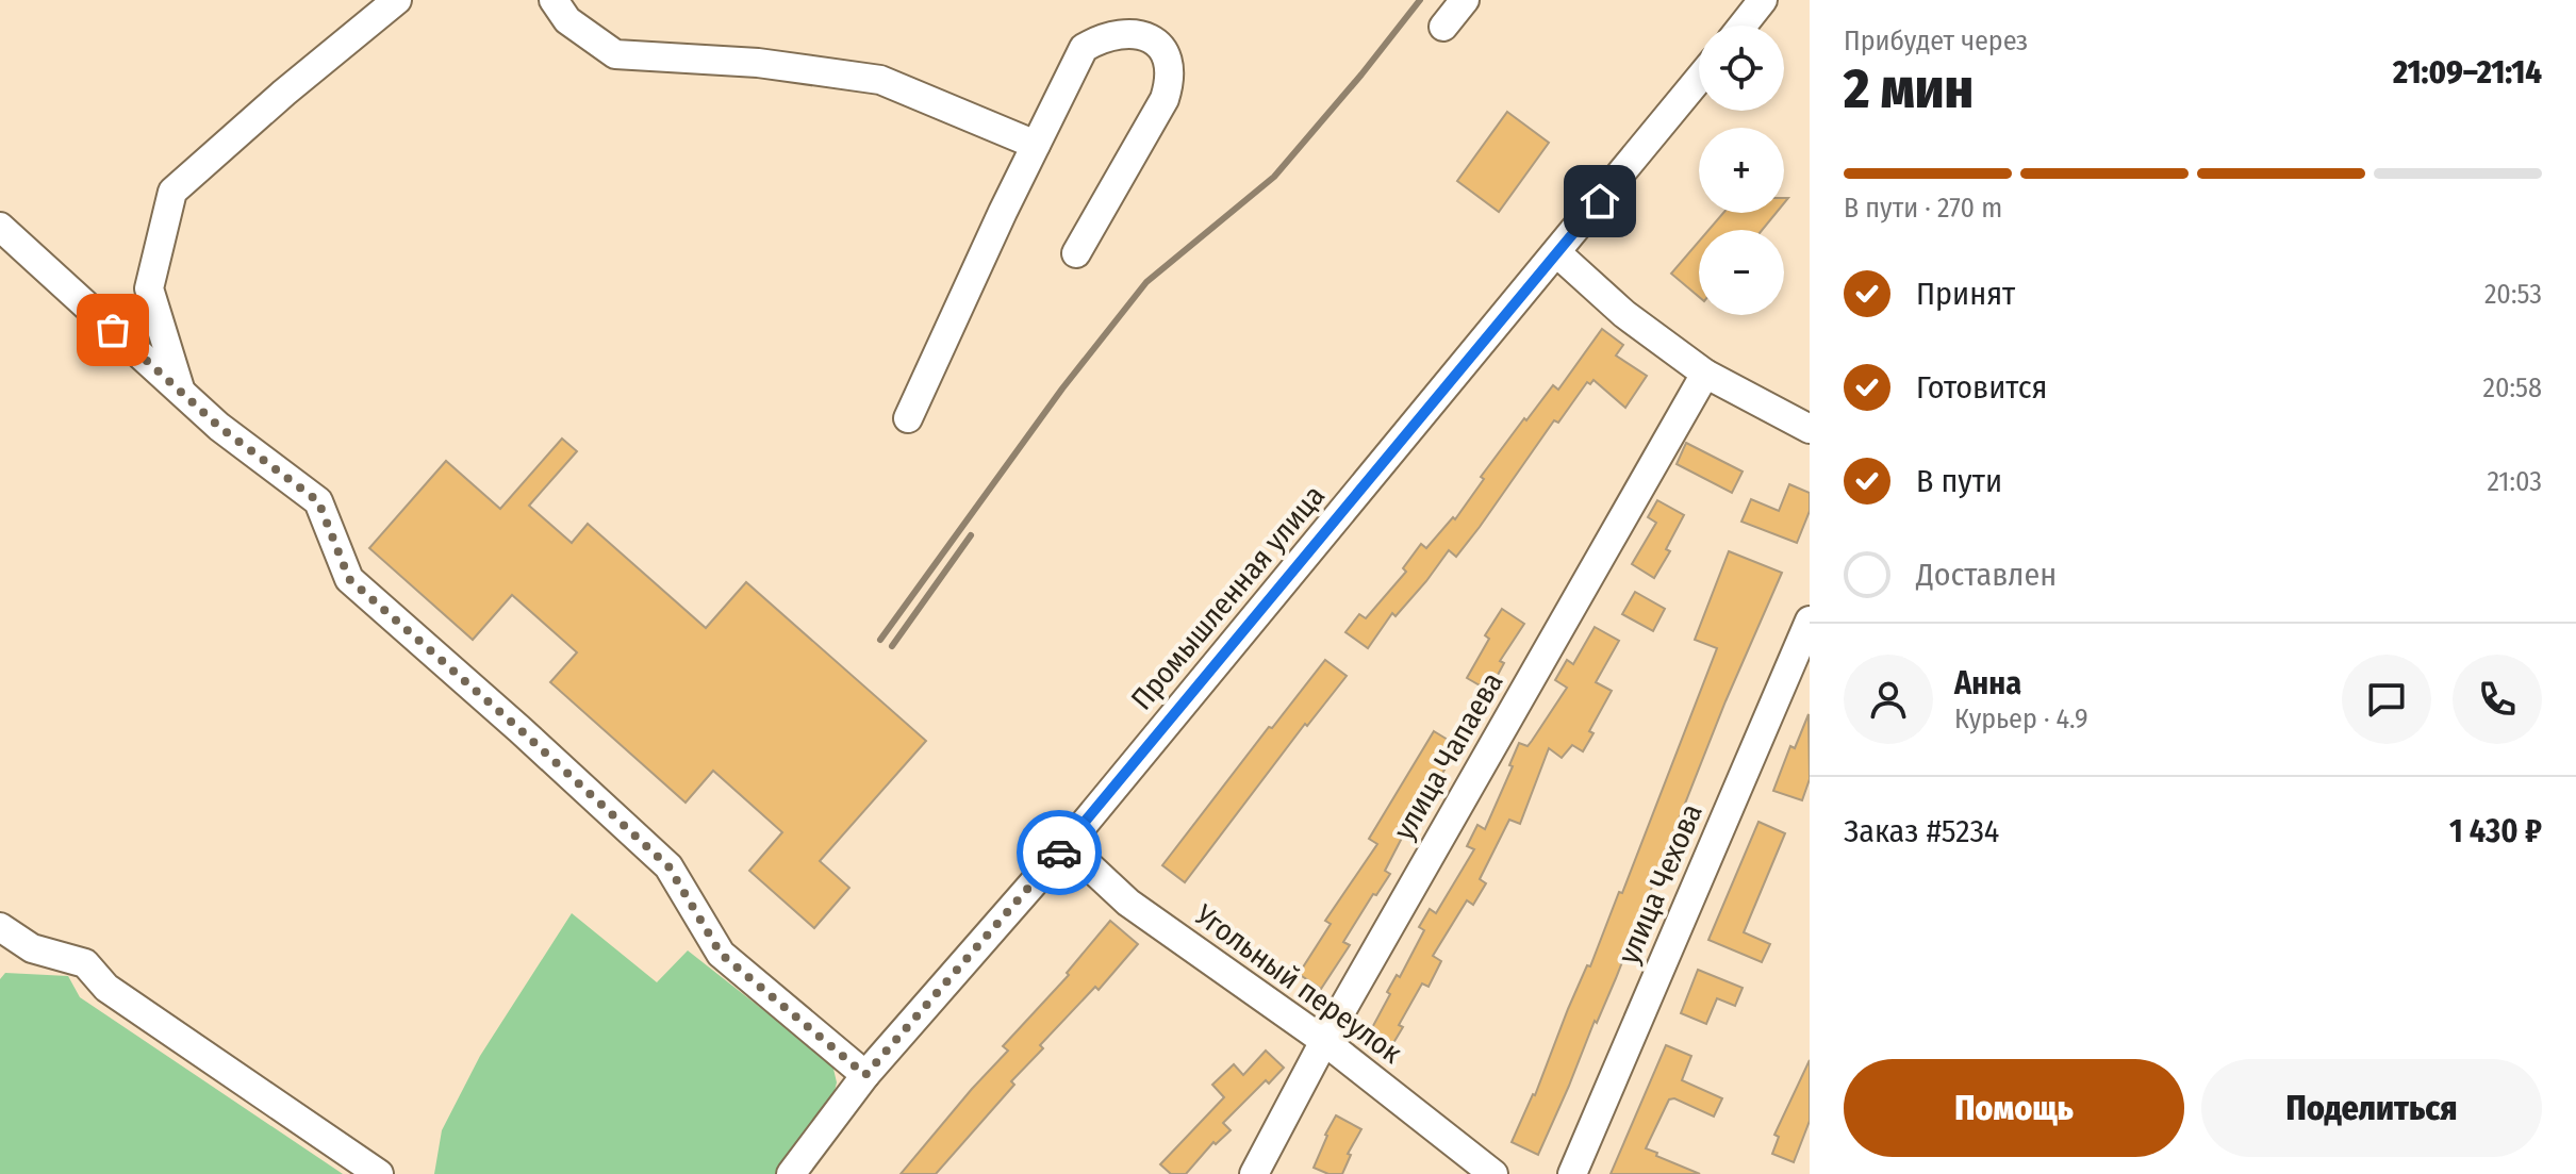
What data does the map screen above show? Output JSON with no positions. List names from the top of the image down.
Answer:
{
  "streets": {
    "street": [
      "Промышленная улица",
      "улица Чапаева",
      "улица Чехова",
      "Угольный переулок"
    ]
  },
  "crossings": [
    ["Промышленная улица", "Угольный переулок"],
    ["улица Чапаева", "Угольный переулок"]
  ],
  "page": {
    "heading": ["2 мин", "Прибудет через", "21:09–21:14"],
    "panel": [
      "Анна",
      "Курьер · 4.9",
      "Заказ #5234",
      "1 430 ₽"
    ],
    "map_buttons": ["+", "−"],
    "bar": "В пути · 270 m",
    "list": [
      ["Принят", "20:53"],
      ["Готовится", "20:58"],
      ["В пути", "21:03"],
      "Доставлен"
    ],
    "buttons": ["Помощь", "Поделиться"]
  }
}
